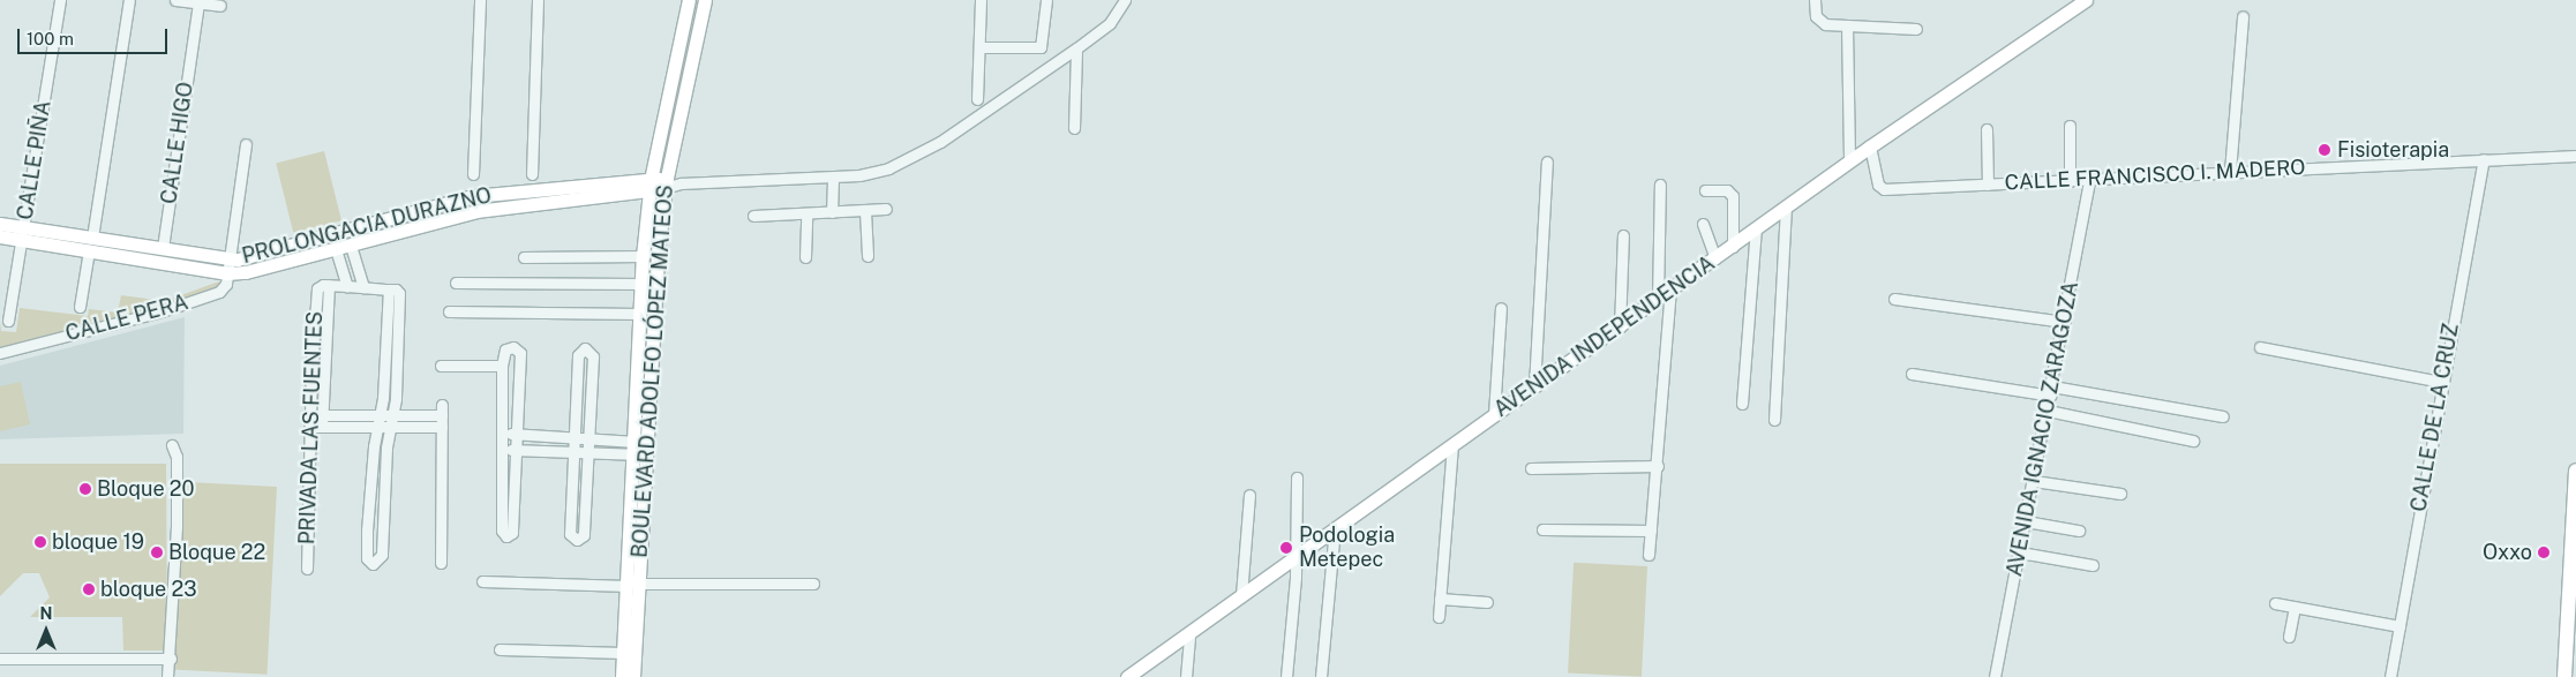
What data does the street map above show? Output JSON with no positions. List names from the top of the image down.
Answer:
{
  "streets": {
    "street": [
      "CALLE HIGO",
      "CALLE PIÑA",
      "CALLE FRANCISCO I. MADERO",
      "PROLONGACIA DURAZNO",
      "CALLE PERA",
      "AVENIDA INDEPENDENCIA",
      "BOULEVARD ADOLFO LÓPEZ MATEOS",
      "CALLE DE LA CRUZ",
      "PRIVADA LAS FUENTES",
      "AVENIDA IGNACIO ZARAGOZA"
    ]
  },
  "crossings": [
    ["CALLE HIGO", "PROLONGACIA DURAZNO"],
    ["CALLE PIÑA", "PROLONGACIA DURAZNO"],
    ["CALLE FRANCISCO I. MADERO", "AVENIDA INDEPENDENCIA"],
    ["CALLE FRANCISCO I. MADERO", "CALLE DE LA CRUZ"],
    ["CALLE FRANCISCO I. MADERO", "AVENIDA IGNACIO ZARAGOZA"],
    ["PROLONGACIA DURAZNO", "CALLE PERA"],
    ["PROLONGACIA DURAZNO", "BOULEVARD ADOLFO LÓPEZ MATEOS"]
  ],
  "places": [
    "Fisioterapia",
    "Bloque 20",
    "bloque 19",
    "Podologia Metepec",
    "Bloque 22",
    "Oxxo",
    "bloque 23"
  ],
  "scale_bar": "100 m",
  "north": "top"
}
